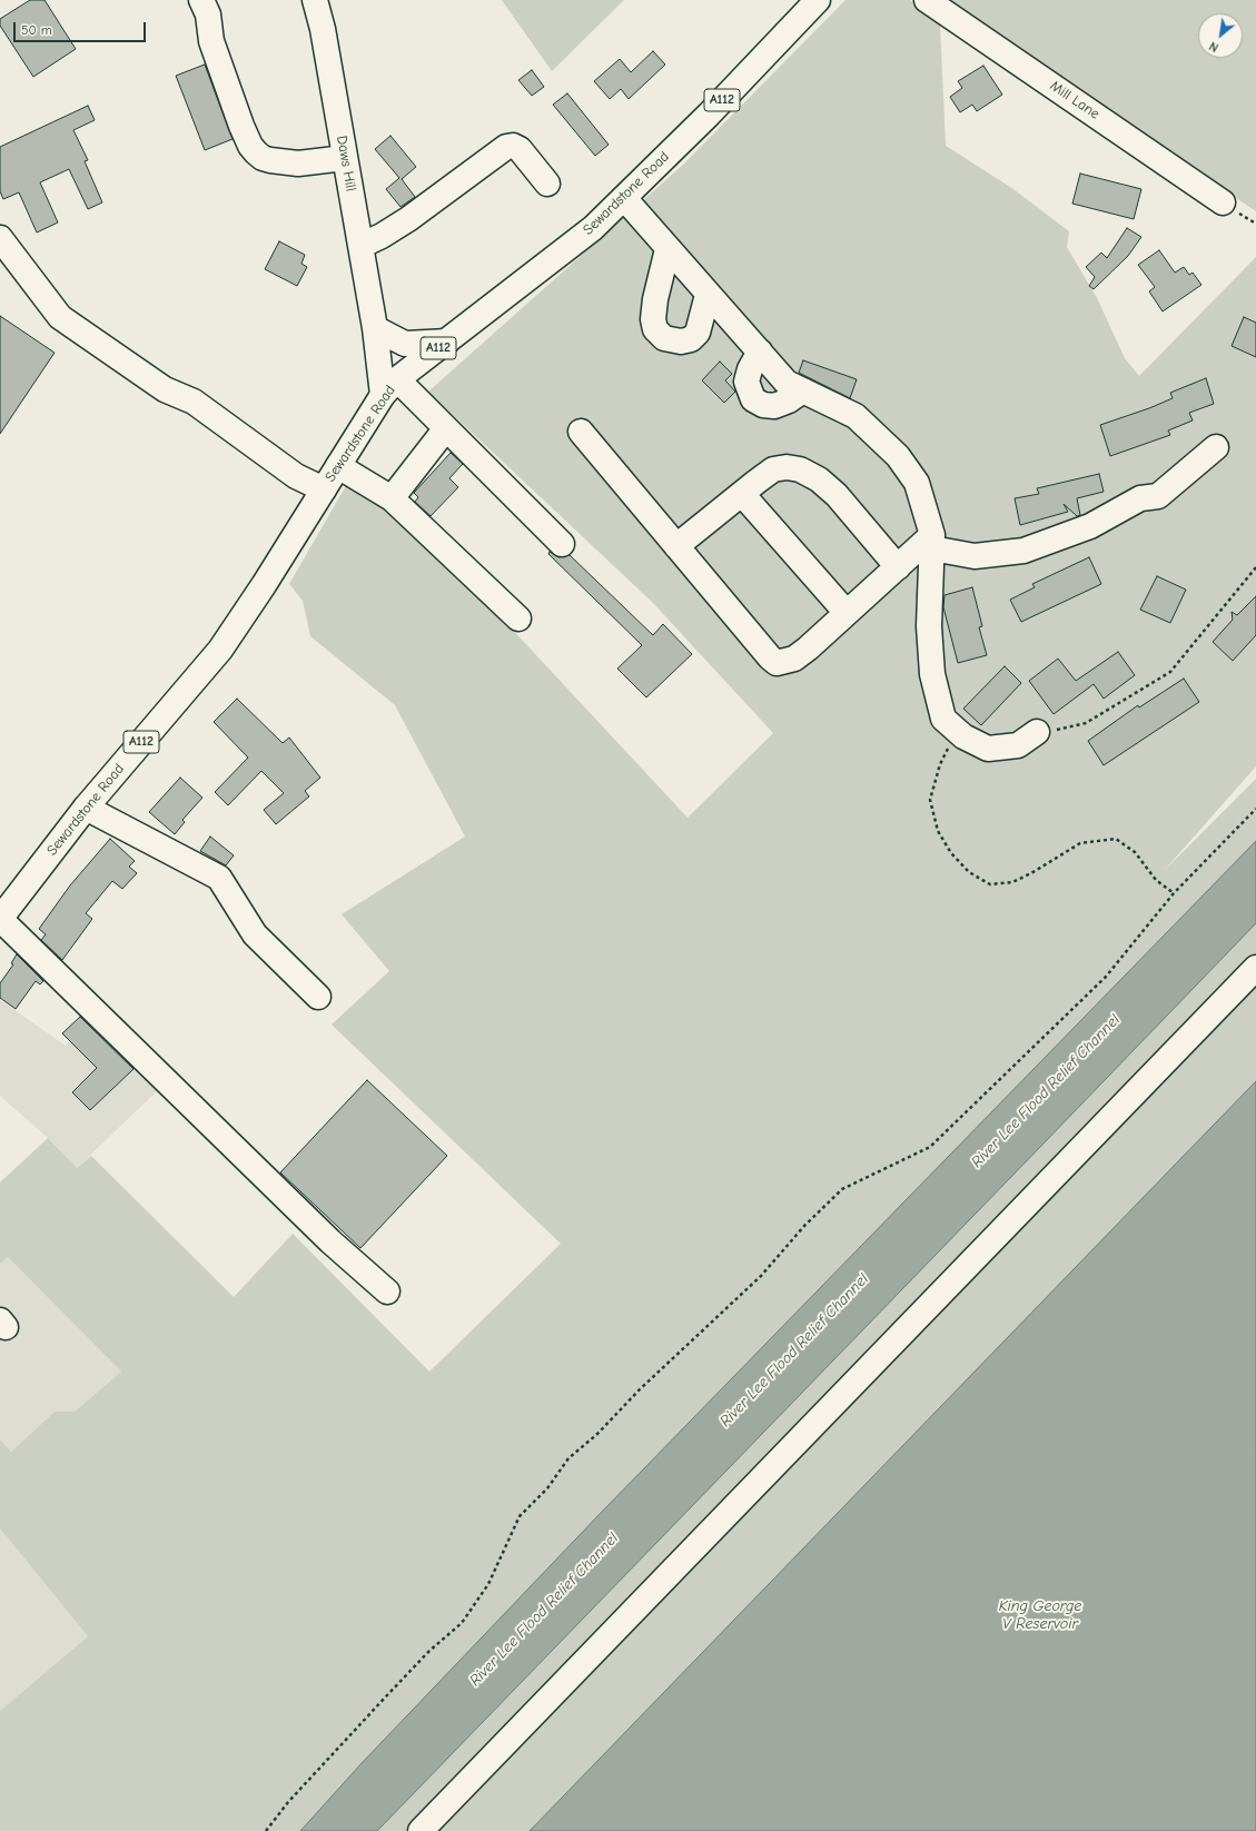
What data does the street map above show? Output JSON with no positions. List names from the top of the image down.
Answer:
{
  "streets": {
    "main road": [
      "A112",
      "Mill Lane",
      "Daws Hill",
      "Sewardstone Road"
    ]
  },
  "crossings": [
    ["Daws Hill", "Sewardstone Road"]
  ],
  "water": ["River Lee Flood Relief Channel", "King George V Reservoir"],
  "scale_bar": "50 m",
  "north": "bottom left"
}
